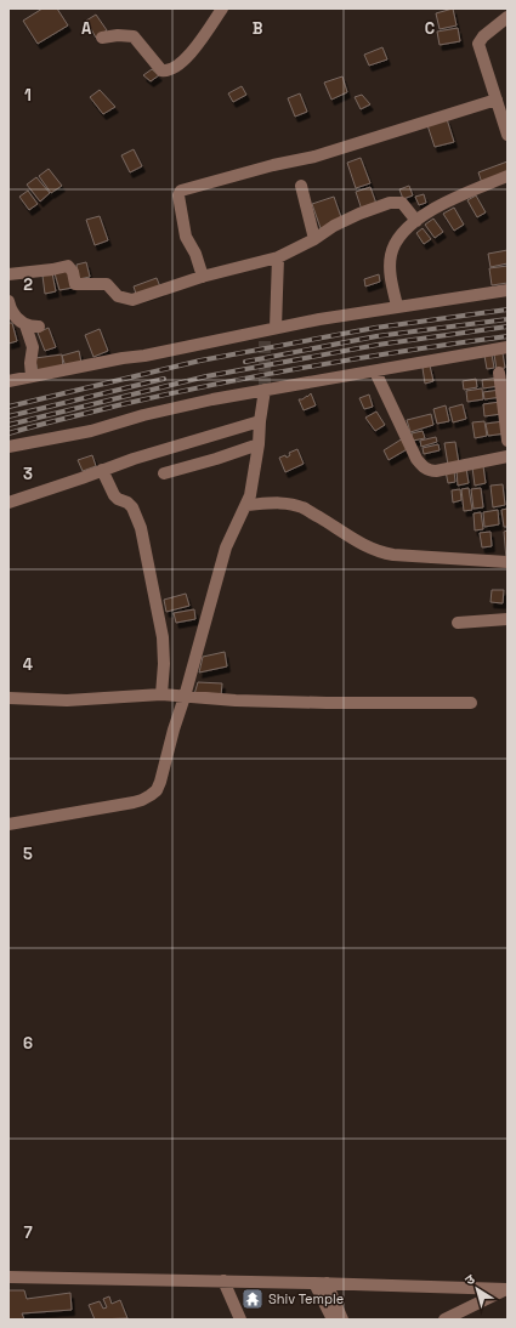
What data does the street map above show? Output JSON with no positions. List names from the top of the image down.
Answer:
{
  "places": {
    "temple": ["Shiv Temple"]
  },
  "north": "top left",
  "grid": {
    "columns": ["A", "B", "C"],
    "rows": [
      "1",
      "2",
      "3",
      "4",
      "5",
      "6",
      "7"
    ]
  }
}
